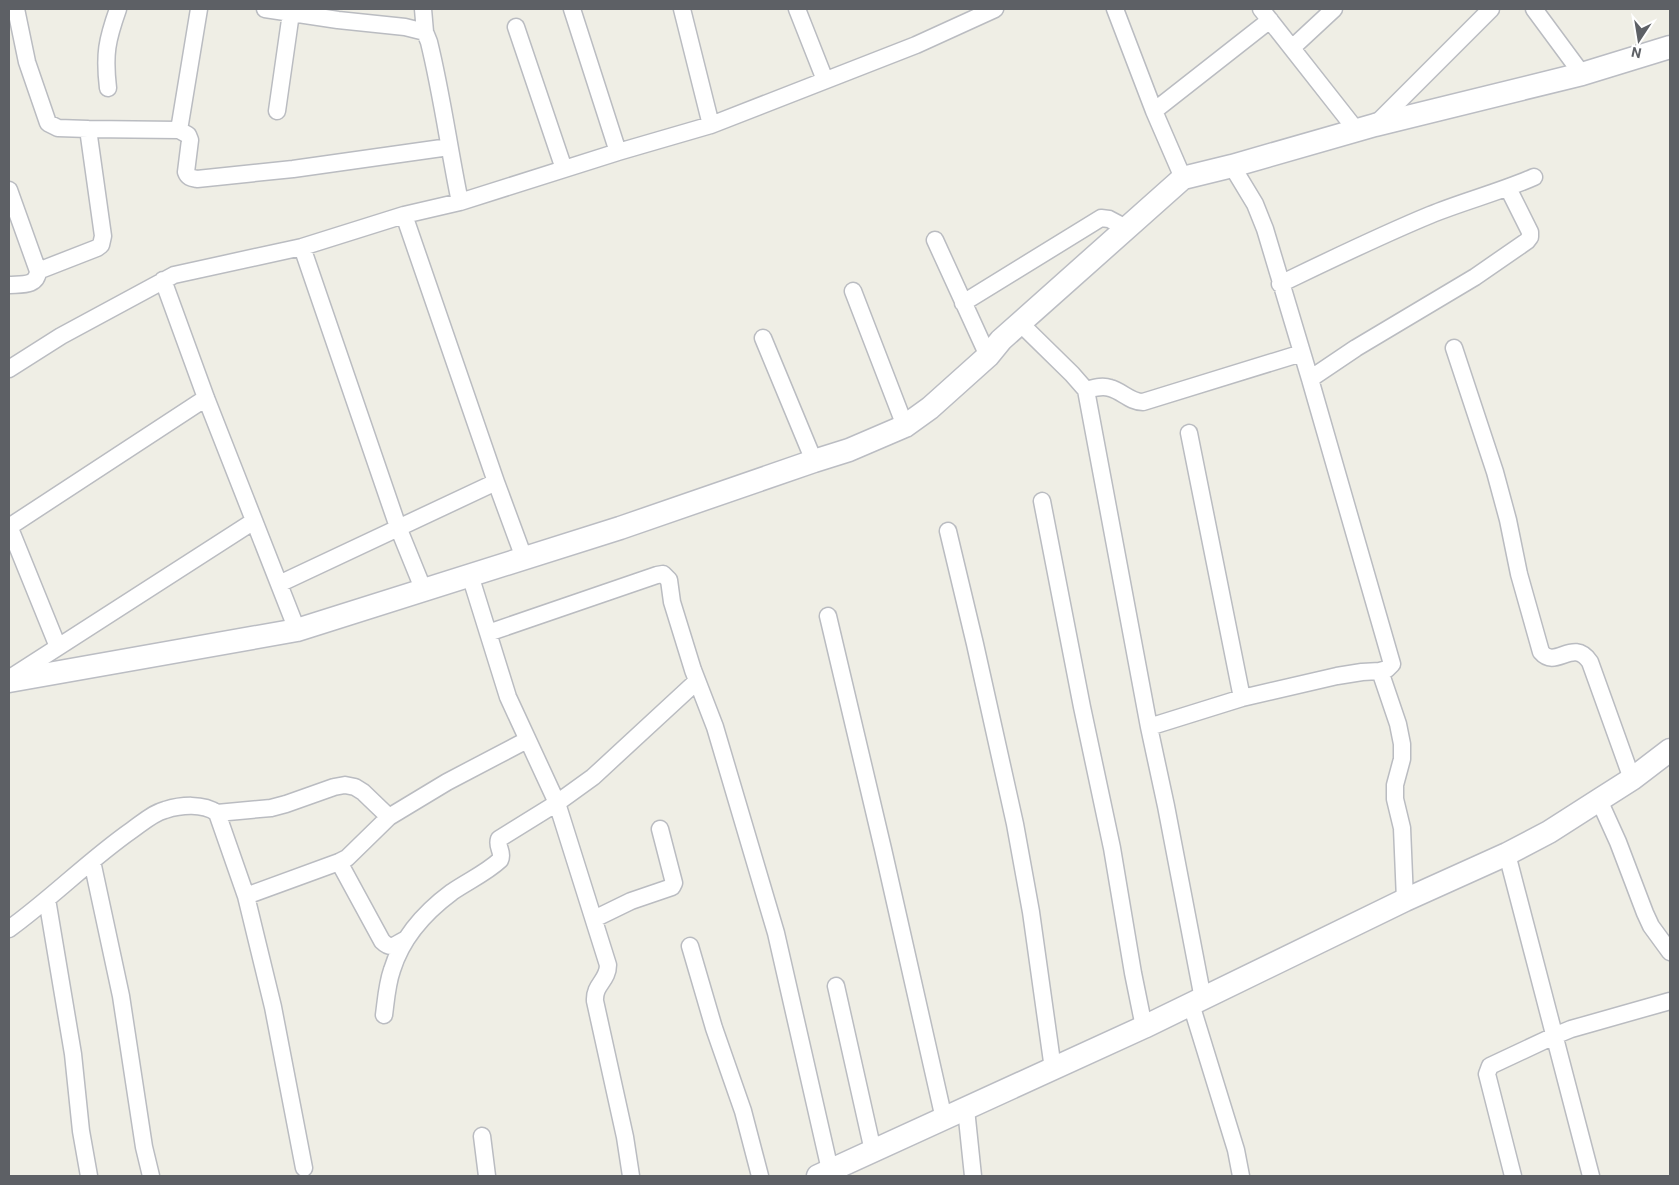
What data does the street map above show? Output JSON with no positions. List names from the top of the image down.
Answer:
{
  "north": "bottom"
}
